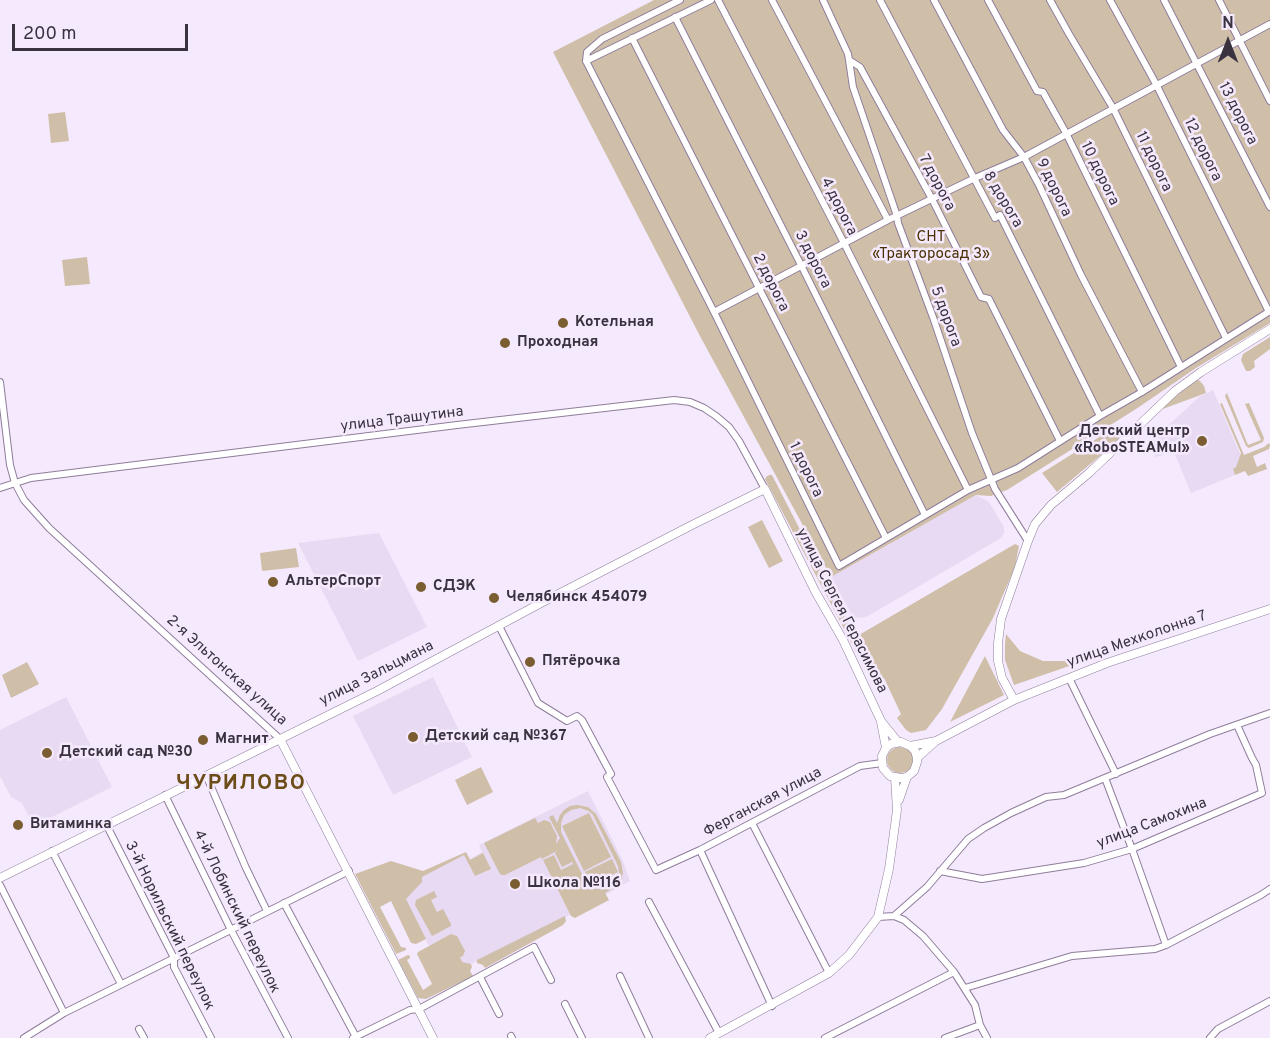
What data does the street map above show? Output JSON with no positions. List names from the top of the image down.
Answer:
{
  "streets": {
    "street": [
      "13 дорога",
      "12 дорога",
      "11 дорога",
      "10 дорога",
      "7 дорога",
      "9 дорога",
      "8 дорога",
      "4 дорога",
      "3 дорога",
      "2 дорога",
      "5 дорога",
      "улица Трашутина",
      "1 дорога",
      "улица Сергея Герасимова",
      "улица Мехколонна 7",
      "2-я Эльтонская улица",
      "улица Зальцмана",
      "Ферганская улица",
      "улица Самохина",
      "4-й Лобинский переулок",
      "3-й Норильский переулок"
    ]
  },
  "crossings": [
    ["12 дорога", "1 дорога"],
    ["11 дорога", "1 дорога"],
    ["10 дорога", "1 дорога"],
    ["7 дорога", "5 дорога"],
    ["7 дорога", "1 дорога"],
    ["9 дорога", "1 дорога"],
    ["8 дорога", "1 дорога"],
    ["4 дорога", "1 дорога"],
    ["3 дорога", "1 дорога"],
    ["2 дорога", "1 дорога"],
    ["5 дорога", "1 дорога"],
    ["улица Трашутина", "улица Сергея Герасимова"],
    ["улица Трашутина", "2-я Эльтонская улица"],
    ["улица Трашутина", "улица Зальцмана"],
    ["улица Сергея Герасимова", "улица Зальцмана"],
    ["улица Сергея Герасимова", "Ферганская улица"],
    ["2-я Эльтонская улица", "улица Зальцмана"],
    ["улица Зальцмана", "Ферганская улица"],
    ["улица Зальцмана", "4-й Лобинский переулок"],
    ["улица Зальцмана", "3-й Норильский переулок"]
  ],
  "districts": ["ЧУРИЛОВО"],
  "parks": ["СНТ «Тракторосад 3»"],
  "places": [
    "Котельная",
    "Проходная",
    "Детский центр «RoboSTEAMul»",
    "АльтерСпорт",
    "СДЭК",
    "Челябинск 454079",
    "Пятёрочка",
    "Детский сад №367",
    "Магнит",
    "Детский сад №30",
    "Витаминка",
    "Школа №116"
  ],
  "scale_bar": "200 m",
  "north": "top"
}
